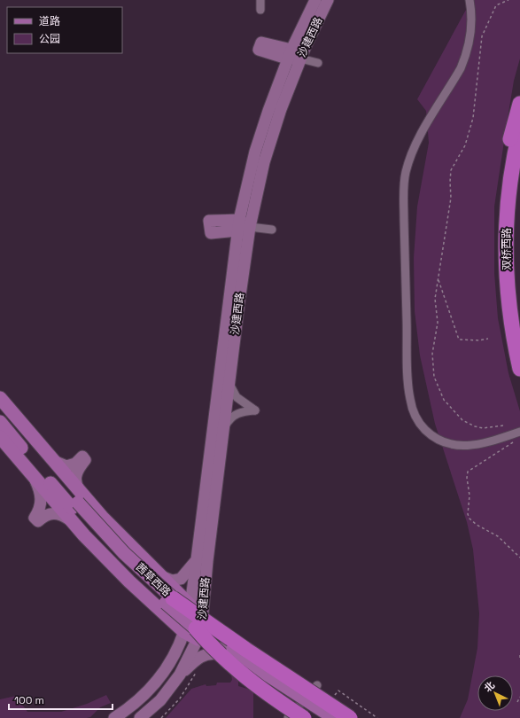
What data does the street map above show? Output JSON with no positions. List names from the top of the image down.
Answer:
{
  "streets": {
    "highway": ["双桥西路"],
    "main road": ["沙建西路", "茜草西路"]
  },
  "crossings": [
    ["沙建西路", "茜草西路"]
  ],
  "legend": ["道路", "公园"],
  "scale_bar": "100 m",
  "north": "top left"
}
